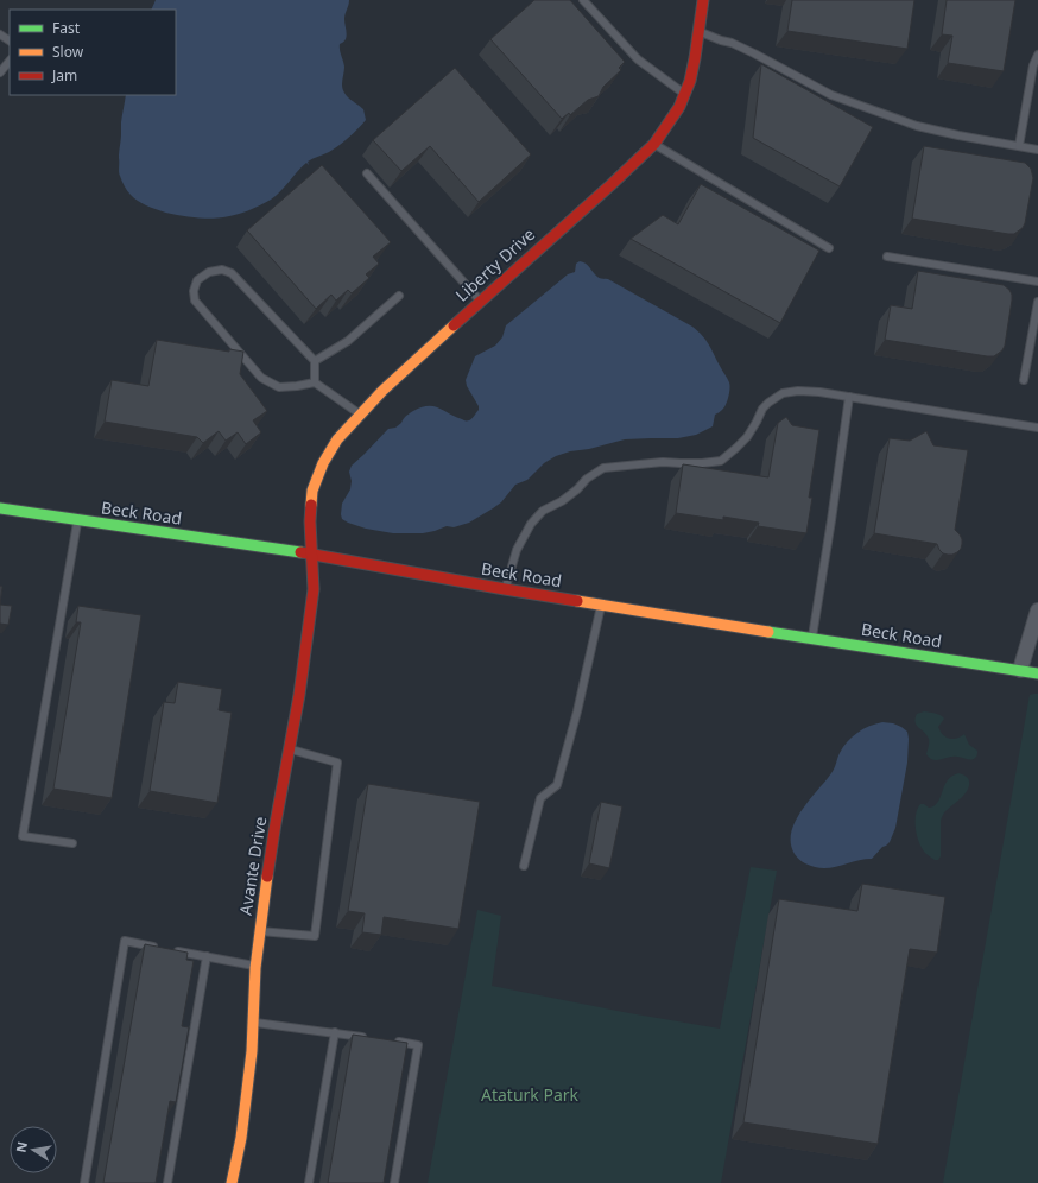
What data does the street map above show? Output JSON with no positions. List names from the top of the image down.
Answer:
{
  "streets": {
    "street": ["Liberty Drive", "Beck Road", "Avante Drive"]
  },
  "crossings": [
    ["Liberty Drive", "Beck Road"],
    ["Liberty Drive", "Avante Drive"],
    ["Beck Road", "Avante Drive"]
  ],
  "parks": ["Ataturk Park"],
  "legend": ["Fast", "Slow", "Jam"],
  "north": "left"
}
